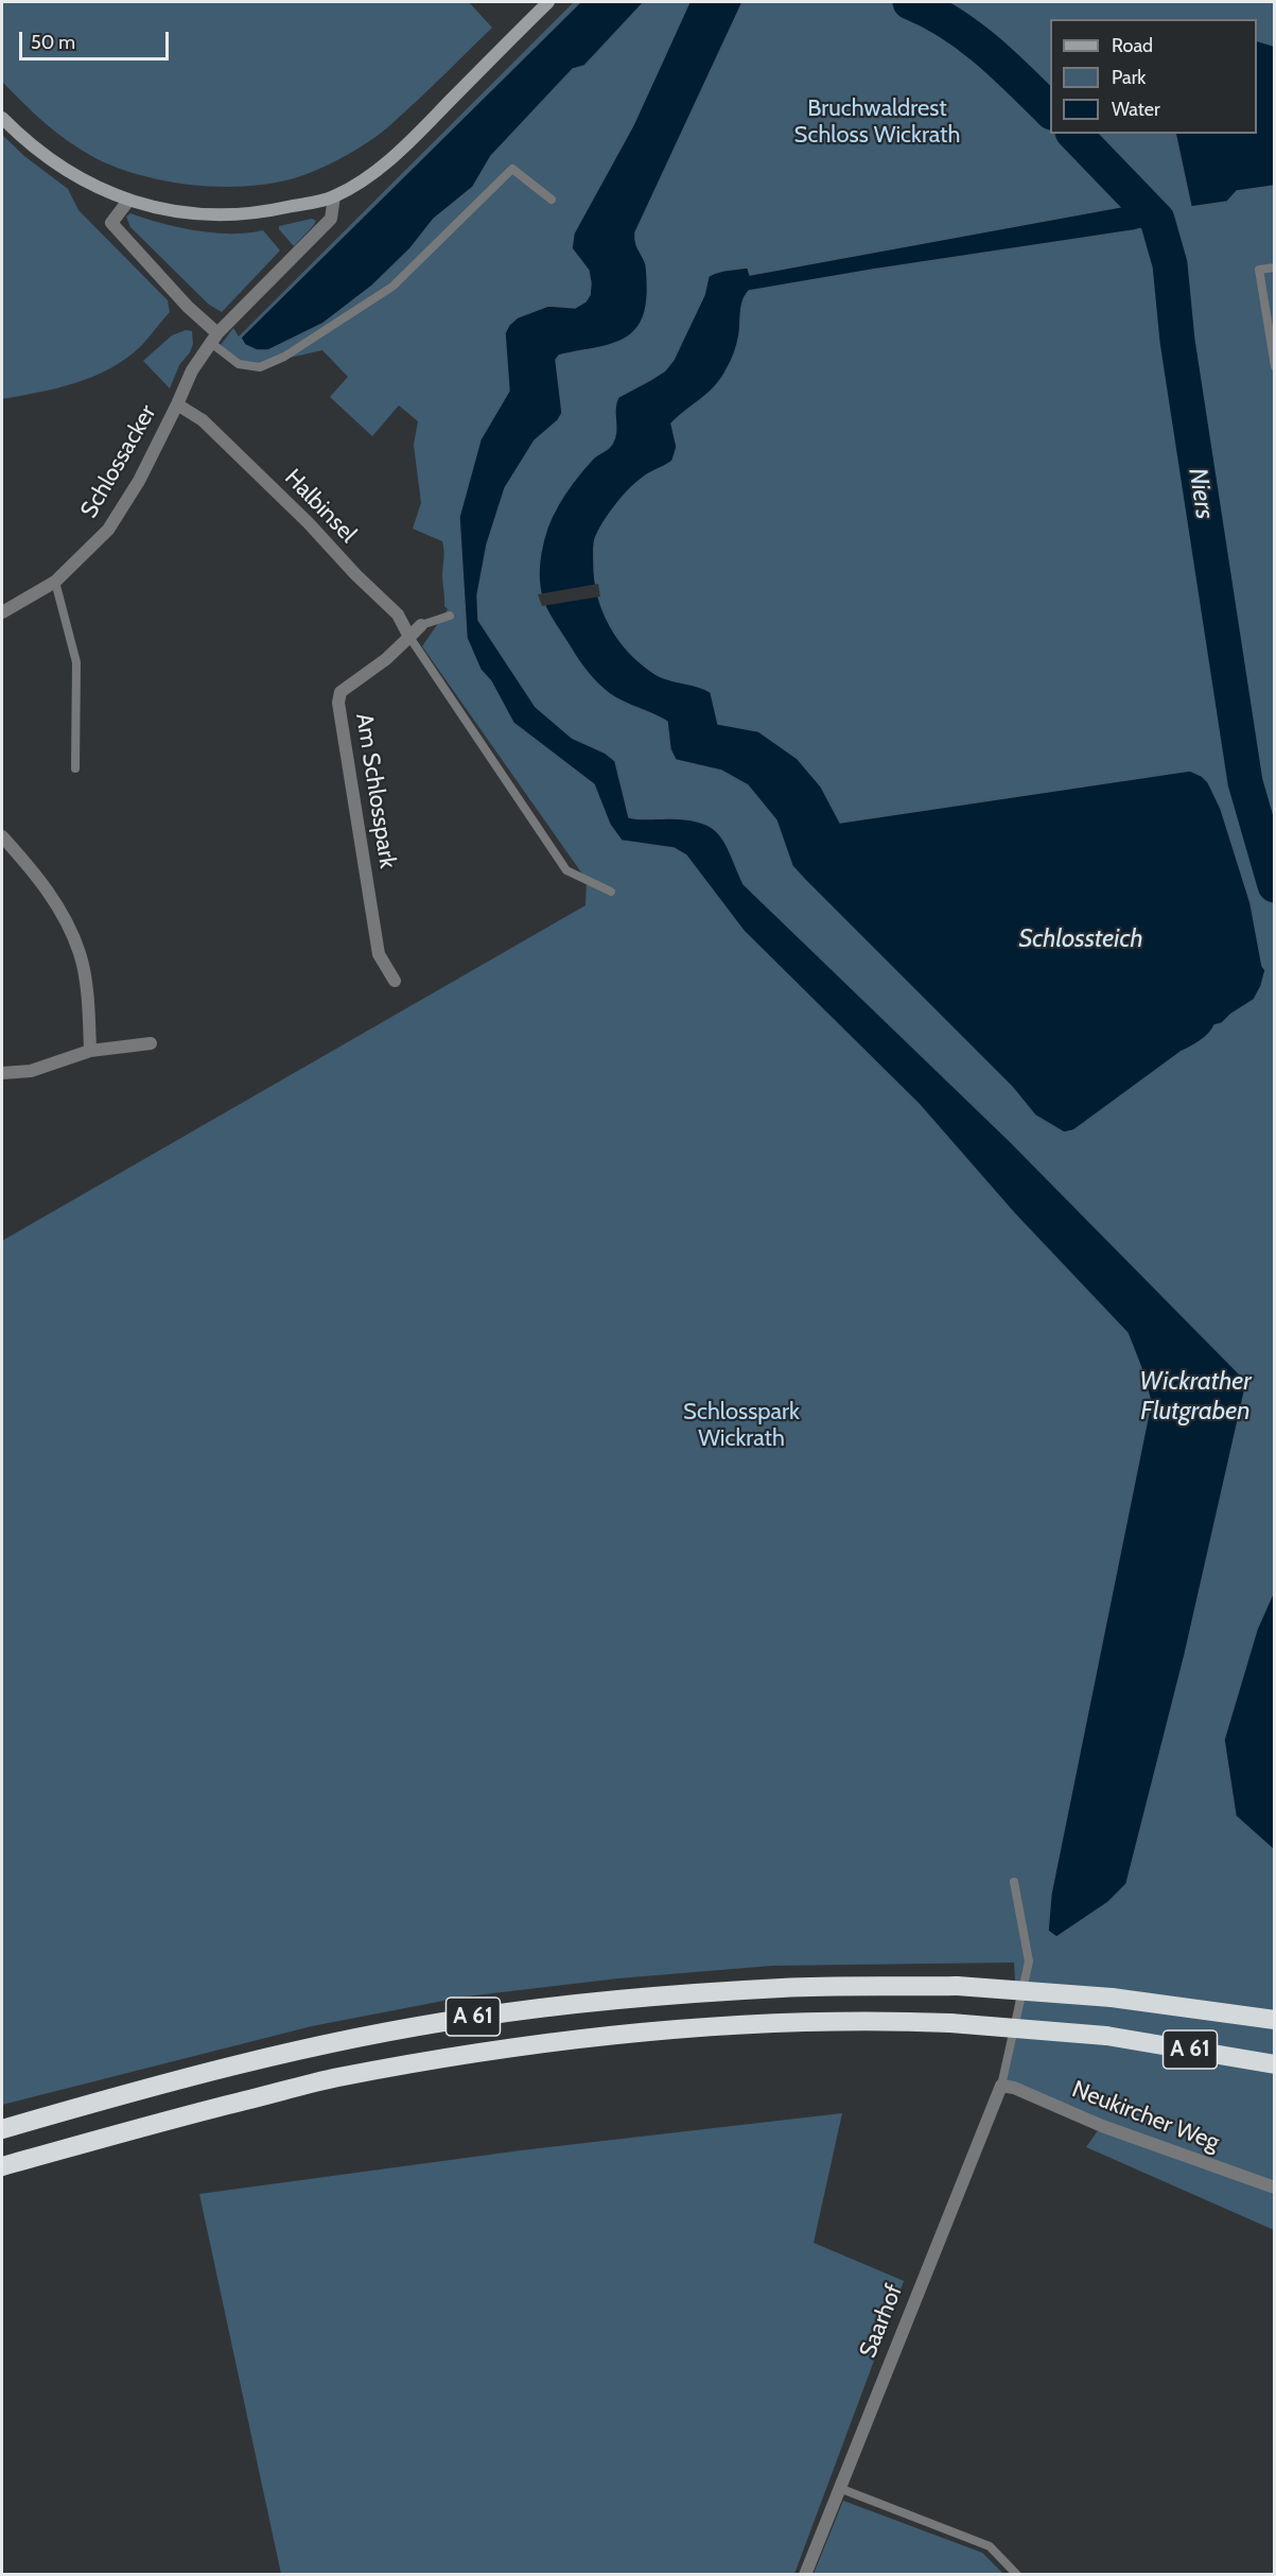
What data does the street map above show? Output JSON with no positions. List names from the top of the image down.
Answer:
{
  "streets": {
    "highway": ["A 61"],
    "street": [
      "Schlossacker",
      "Halbinsel",
      "Am Schlosspark",
      "Neukircher Weg",
      "Saarhof"
    ]
  },
  "crossings": [
    ["Schlossacker", "Halbinsel"],
    ["Halbinsel", "Am Schlosspark"],
    ["Neukircher Weg", "Saarhof"]
  ],
  "water": ["Niers", "Schlossteich", "Wickrather Flutgraben"],
  "parks": ["Bruchwaldrest Schloss Wickrath", "Schlosspark Wickrath"],
  "legend": ["Road", "Park", "Water"],
  "scale_bar": "50 m"
}
